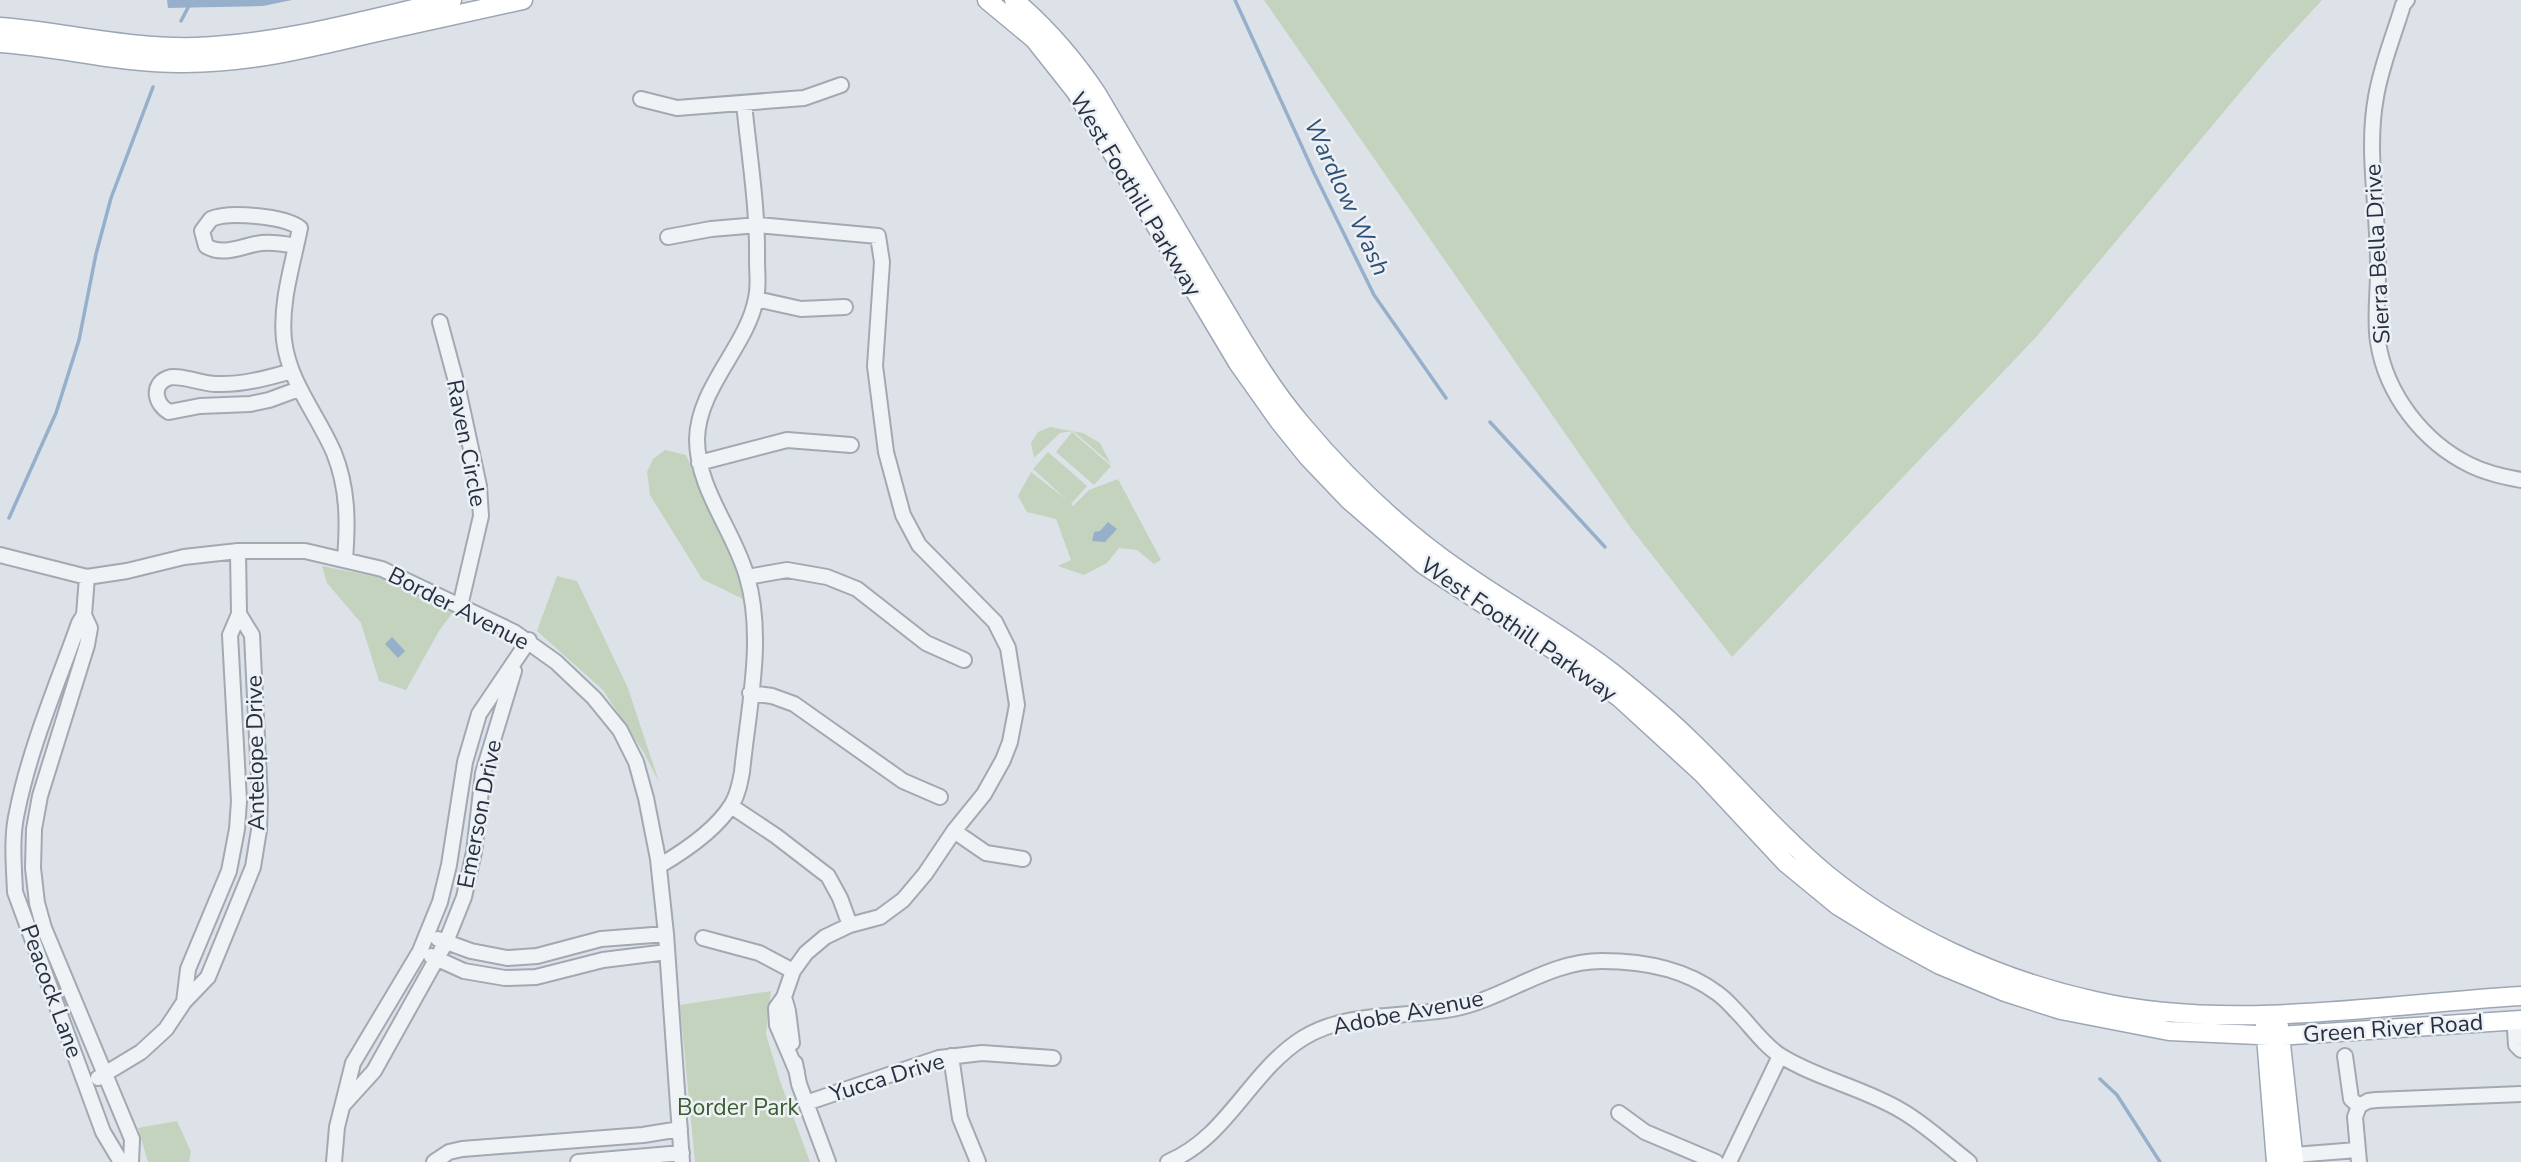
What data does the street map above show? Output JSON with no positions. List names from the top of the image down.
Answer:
{
  "streets": {
    "main road": ["West Foothill Parkway", "Green River Road"],
    "street": [
      "Sierra Bella Drive",
      "Raven Circle",
      "Border Avenue",
      "Antelope Drive",
      "Emerson Drive",
      "Peacock Lane",
      "Adobe Avenue",
      "Yucca Drive"
    ]
  },
  "crossings": [
    ["West Foothill Parkway", "Green River Road"],
    ["Raven Circle", "Border Avenue"],
    ["Border Avenue", "Antelope Drive"],
    ["Border Avenue", "Emerson Drive"],
    ["Border Avenue", "Peacock Lane"],
    ["Antelope Drive", "Peacock Lane"]
  ],
  "water": ["Wardlow Wash"],
  "parks": ["Border Park"]
}
